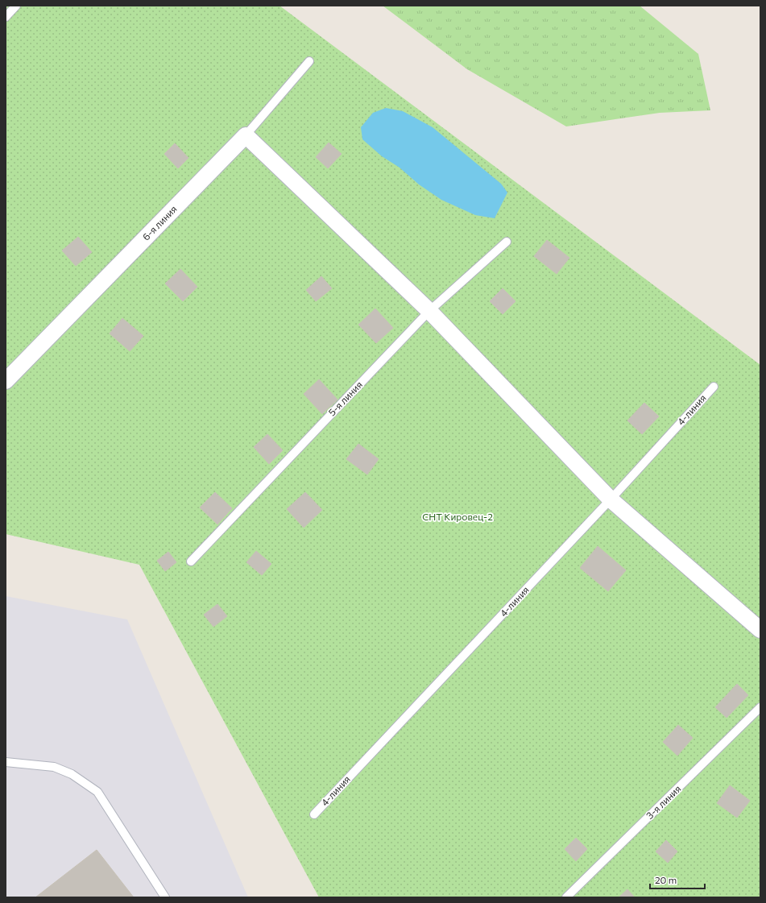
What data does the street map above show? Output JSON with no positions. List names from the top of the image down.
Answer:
{
  "streets": {
    "street": ["6-я линия"],
    "lane": ["5-я линия", "4-линия", "3-я линия"]
  },
  "parks": ["СНТ Кировец-2"],
  "scale_bar": "20 m"
}
